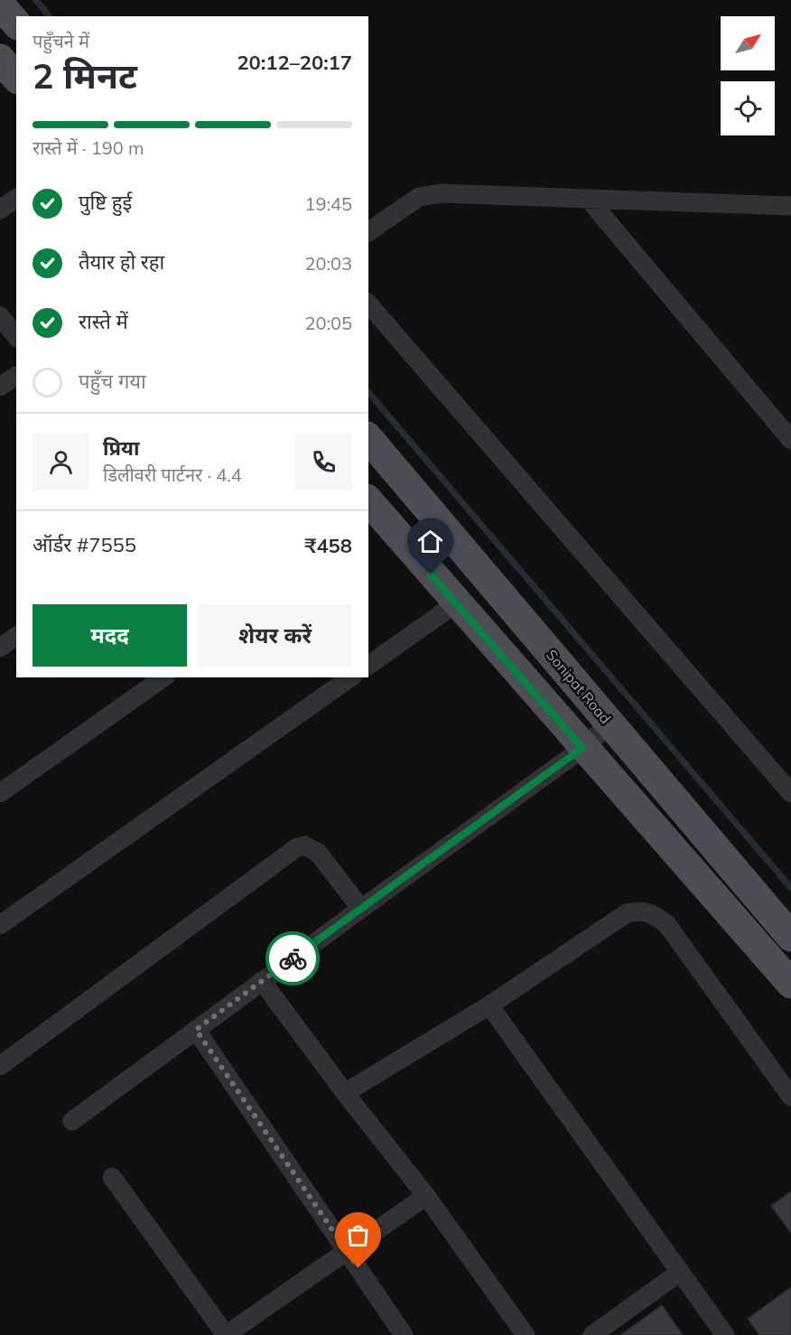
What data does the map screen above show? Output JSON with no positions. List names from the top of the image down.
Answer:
{
  "streets": {
    "main road": ["Sonipat Road"]
  },
  "north": "top right",
  "page": {
    "heading": ["2 मिनट", "पहुँचने में", "20:12–20:17"],
    "panel": [
      "प्रिया",
      "डिलीवरी पार्टनर · 4.4",
      "ऑर्डर #7555",
      "₹458"
    ],
    "bar": "रास्ते में · 190 m",
    "list": [
      ["पुष्टि हुई", "19:45"],
      ["तैयार हो रहा", "20:03"],
      ["रास्ते में", "20:05"],
      "पहुँच गया"
    ],
    "buttons": ["मदद", "शेयर करें"]
  }
}
